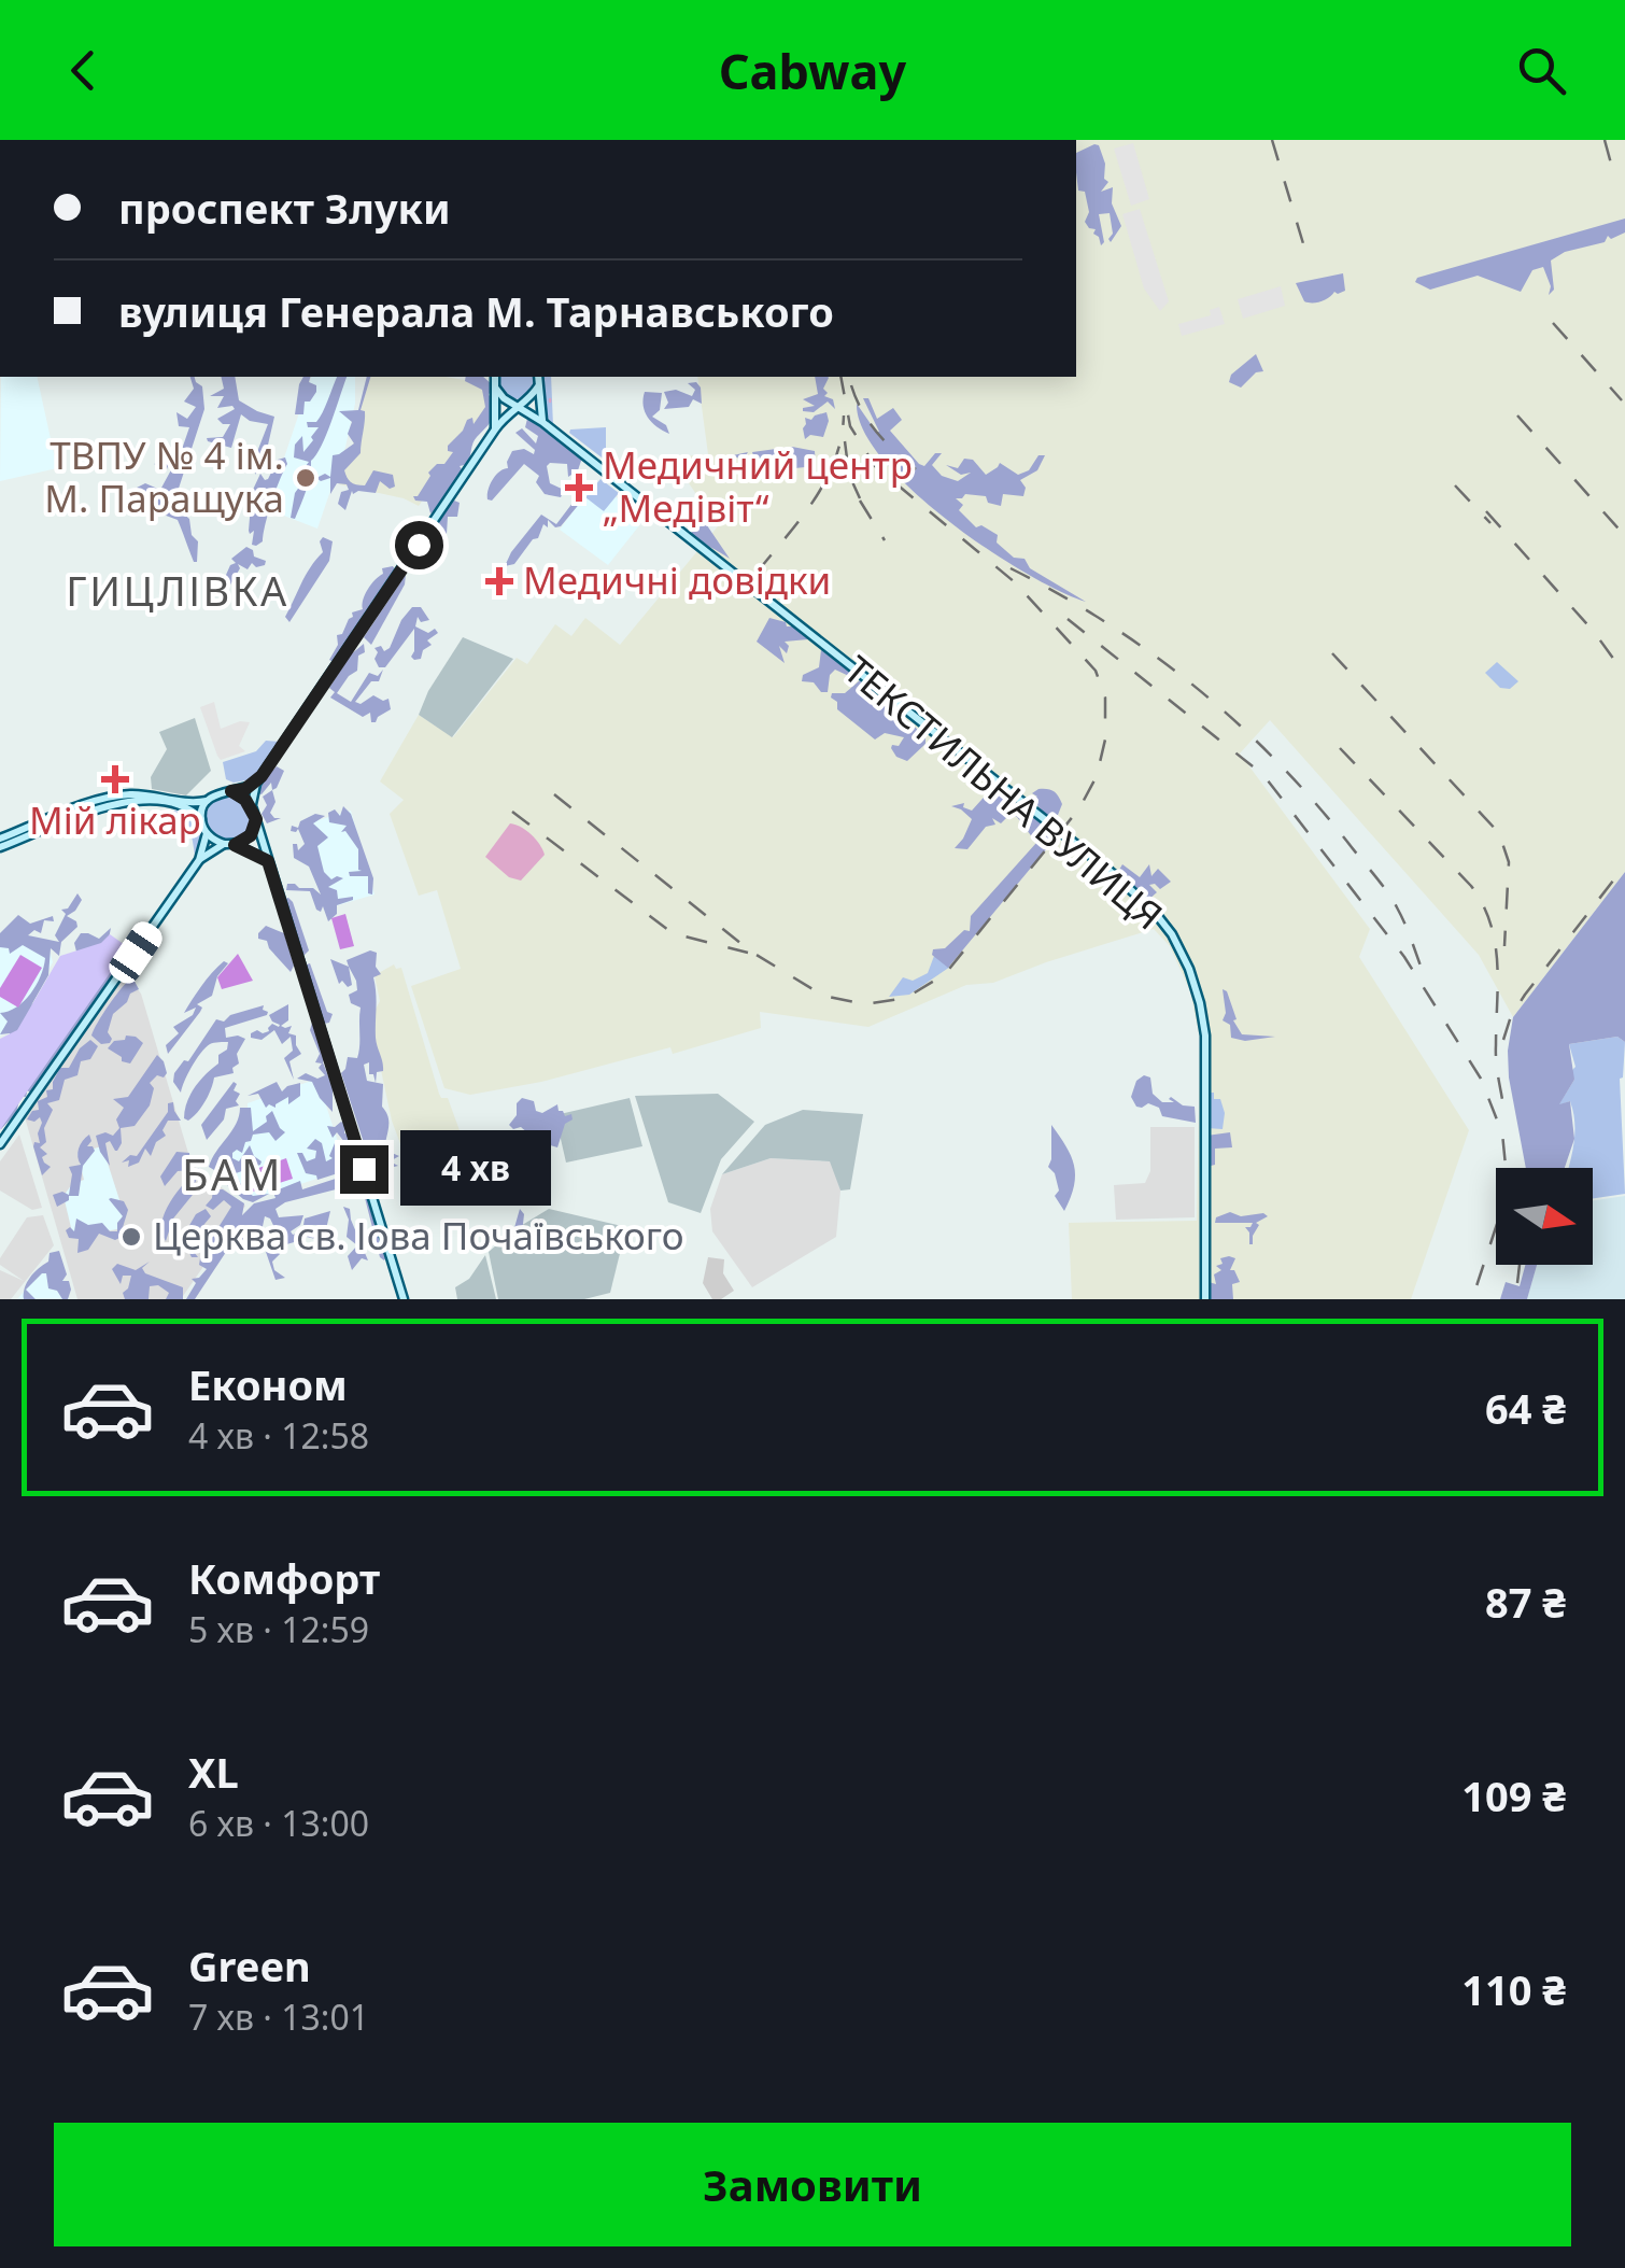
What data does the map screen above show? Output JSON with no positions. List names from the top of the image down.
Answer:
{
  "streets": {
    "main road": ["ТЕКСТИЛЬНА ВУЛИЦЯ"]
  },
  "districts": ["ГИЦЛІВКА", "БАМ"],
  "places": {
    "other": ["ТВПУ № 4 ім. М. Паращука", "Церква св. Іова Почаївського"],
    "health": ["Медичний центр „Медівіт“", "Медичні довідки", "Мій лікар"]
  },
  "north": "right",
  "page": {
    "header": "Cabway",
    "banner": ["проспект Злуки", "вулиця Генерала М. Тарнавського"],
    "bubble": "4 хв",
    "list": [
      {
        "name": "Економ",
        "note": "4 хв · 12:58",
        "value": "64 ₴"
      },
      {
        "name": "Комфорт",
        "note": "5 хв · 12:59",
        "value": "87 ₴"
      },
      {
        "name": "XL",
        "note": "6 хв · 13:00",
        "value": "109 ₴"
      },
      {
        "name": "Green",
        "note": "7 хв · 13:01",
        "value": "110 ₴"
      }
    ],
    "buttons": "Замовити"
  }
}
